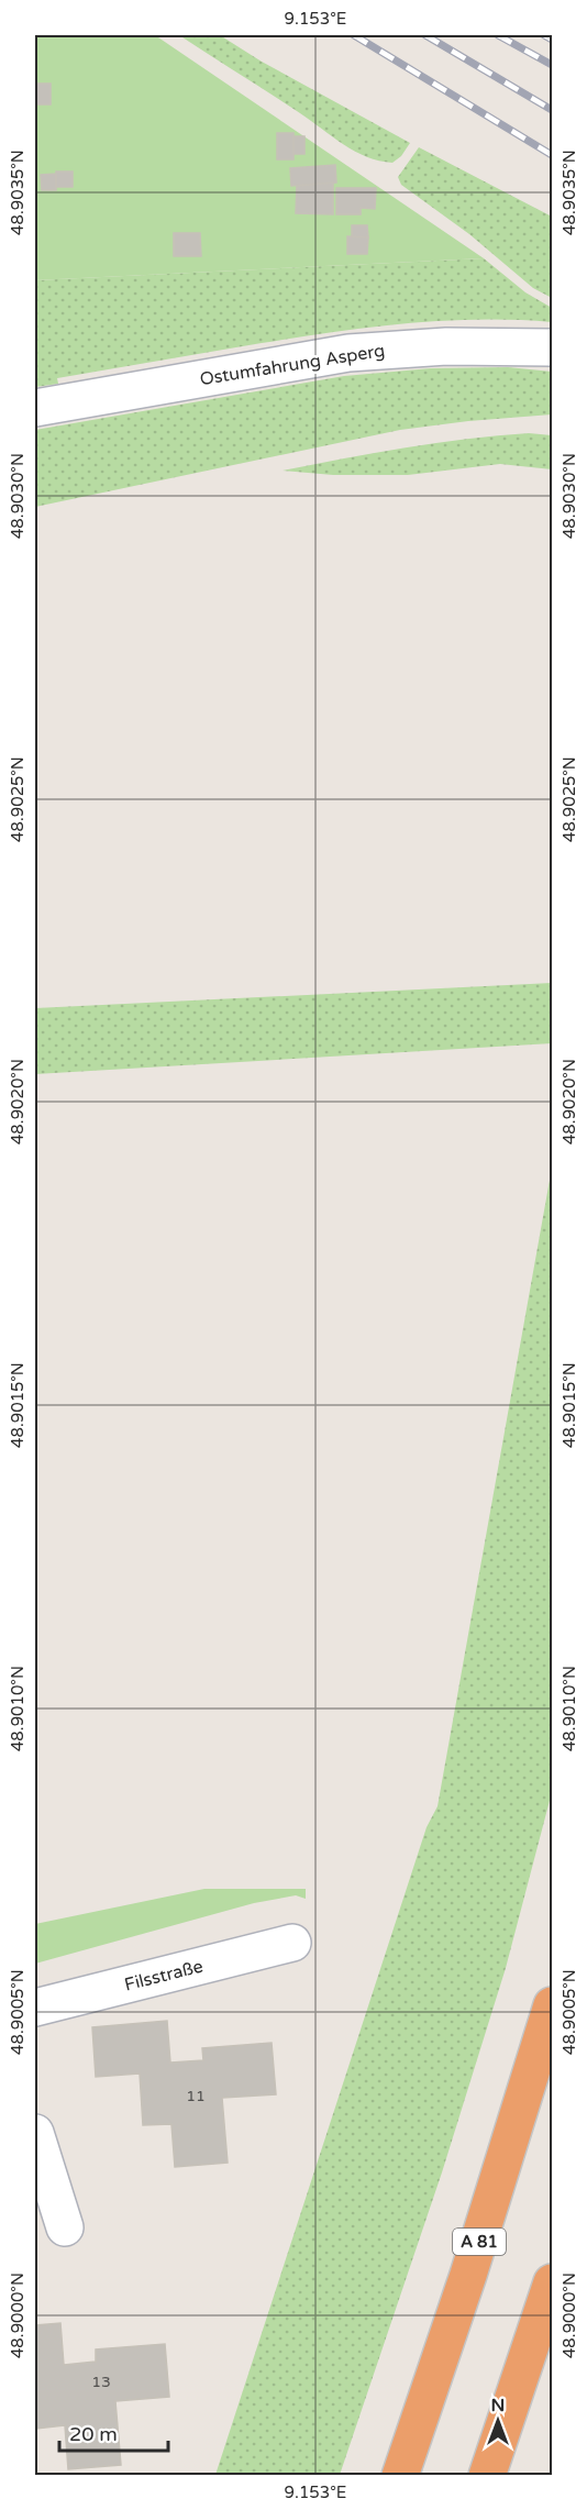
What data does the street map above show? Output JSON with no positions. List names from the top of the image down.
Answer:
{
  "streets": {
    "highway": ["A 81"],
    "street": ["Ostumfahrung Asperg", "Filsstraße"]
  },
  "house_numbers": ["11", "13"],
  "scale_bar": "20 m",
  "north": "top",
  "coordinates": [
    "9.153°E",
    "48.9035°N",
    "48.9030°N",
    "48.9025°N",
    "48.9020°N",
    "48.9015°N",
    "48.9010°N",
    "48.9005°N",
    "48.9000°N"
  ]
}
